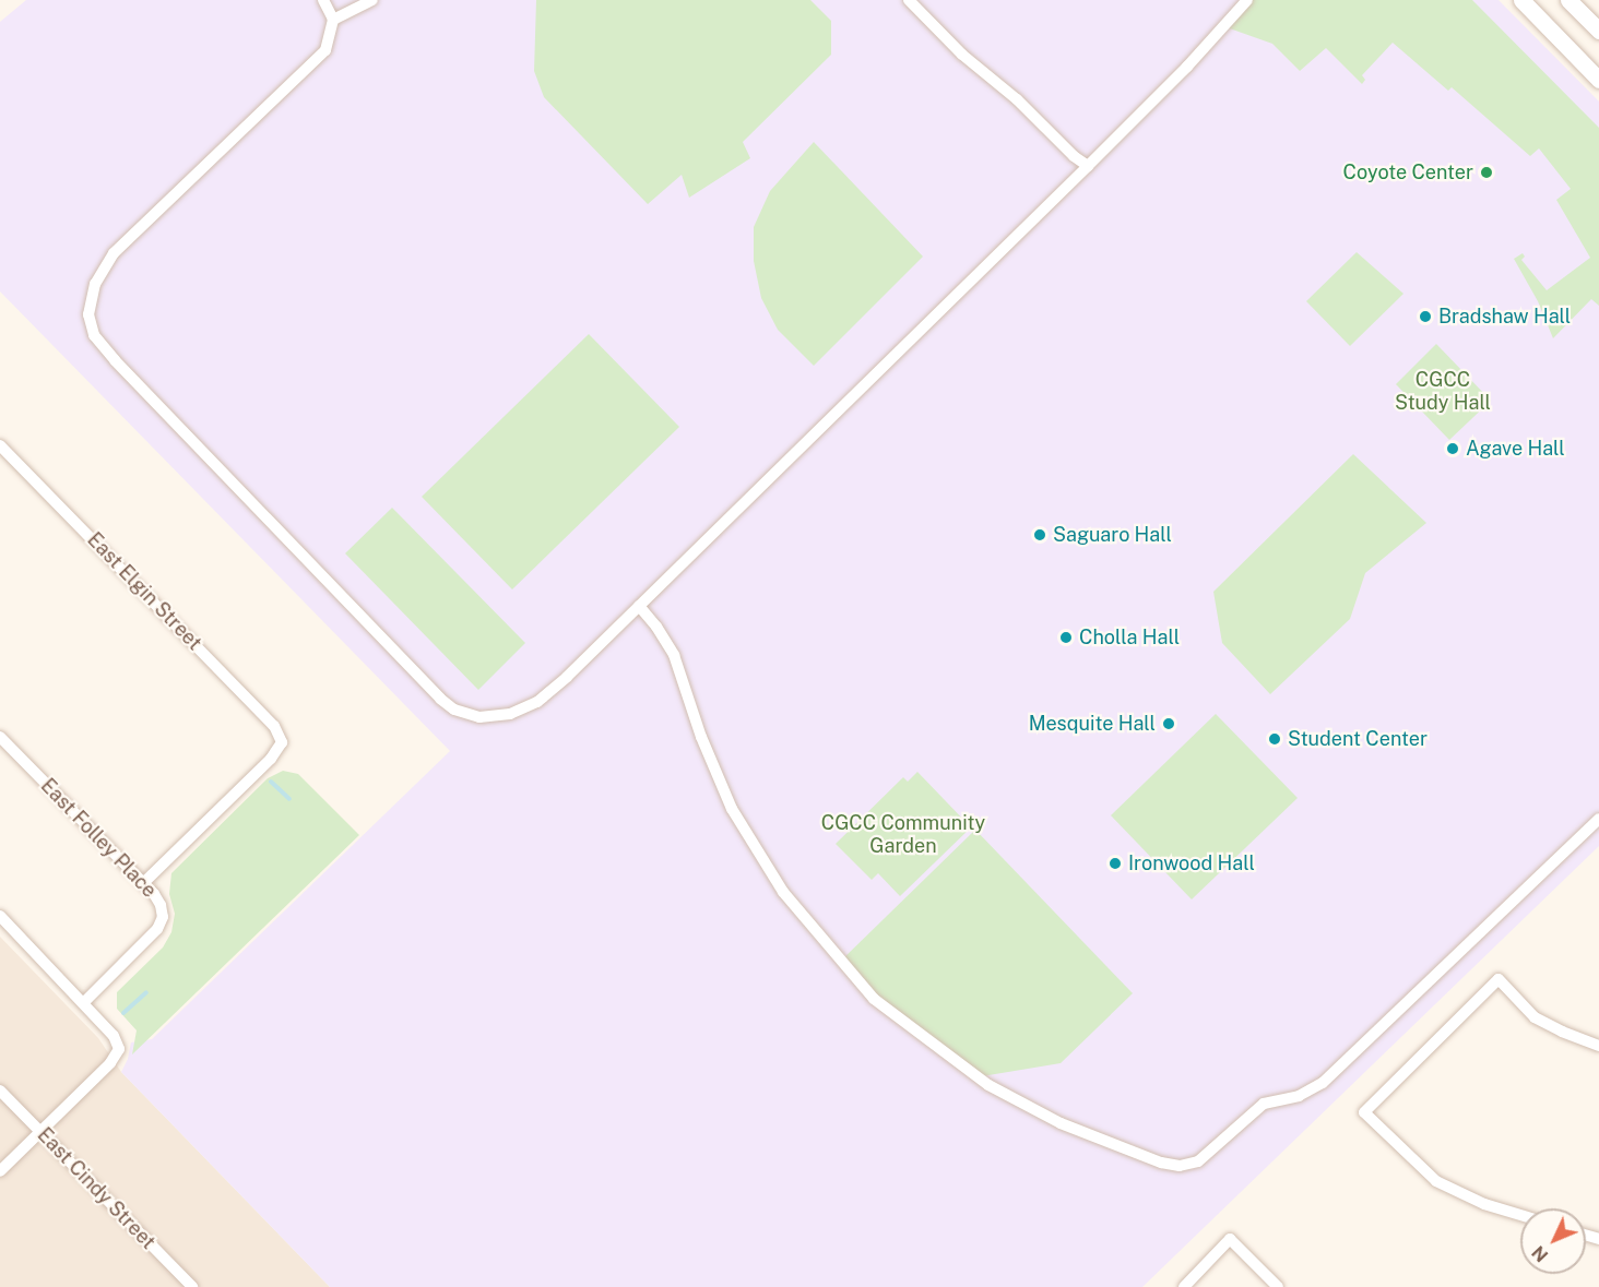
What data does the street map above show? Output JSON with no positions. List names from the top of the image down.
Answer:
{
  "streets": {
    "street": ["East Elgin Street", "East Folley Place", "East Cindy Street"]
  },
  "crossings": [
    ["East Elgin Street", "East Folley Place"]
  ],
  "parks": ["CGCC Study Hall", "CGCC Community Garden"],
  "places": [
    "Coyote Center",
    "Bradshaw Hall",
    "Agave Hall",
    "Saguaro Hall",
    "Cholla Hall",
    "Mesquite Hall",
    "Student Center",
    "Ironwood Hall"
  ],
  "north": "bottom left"
}
